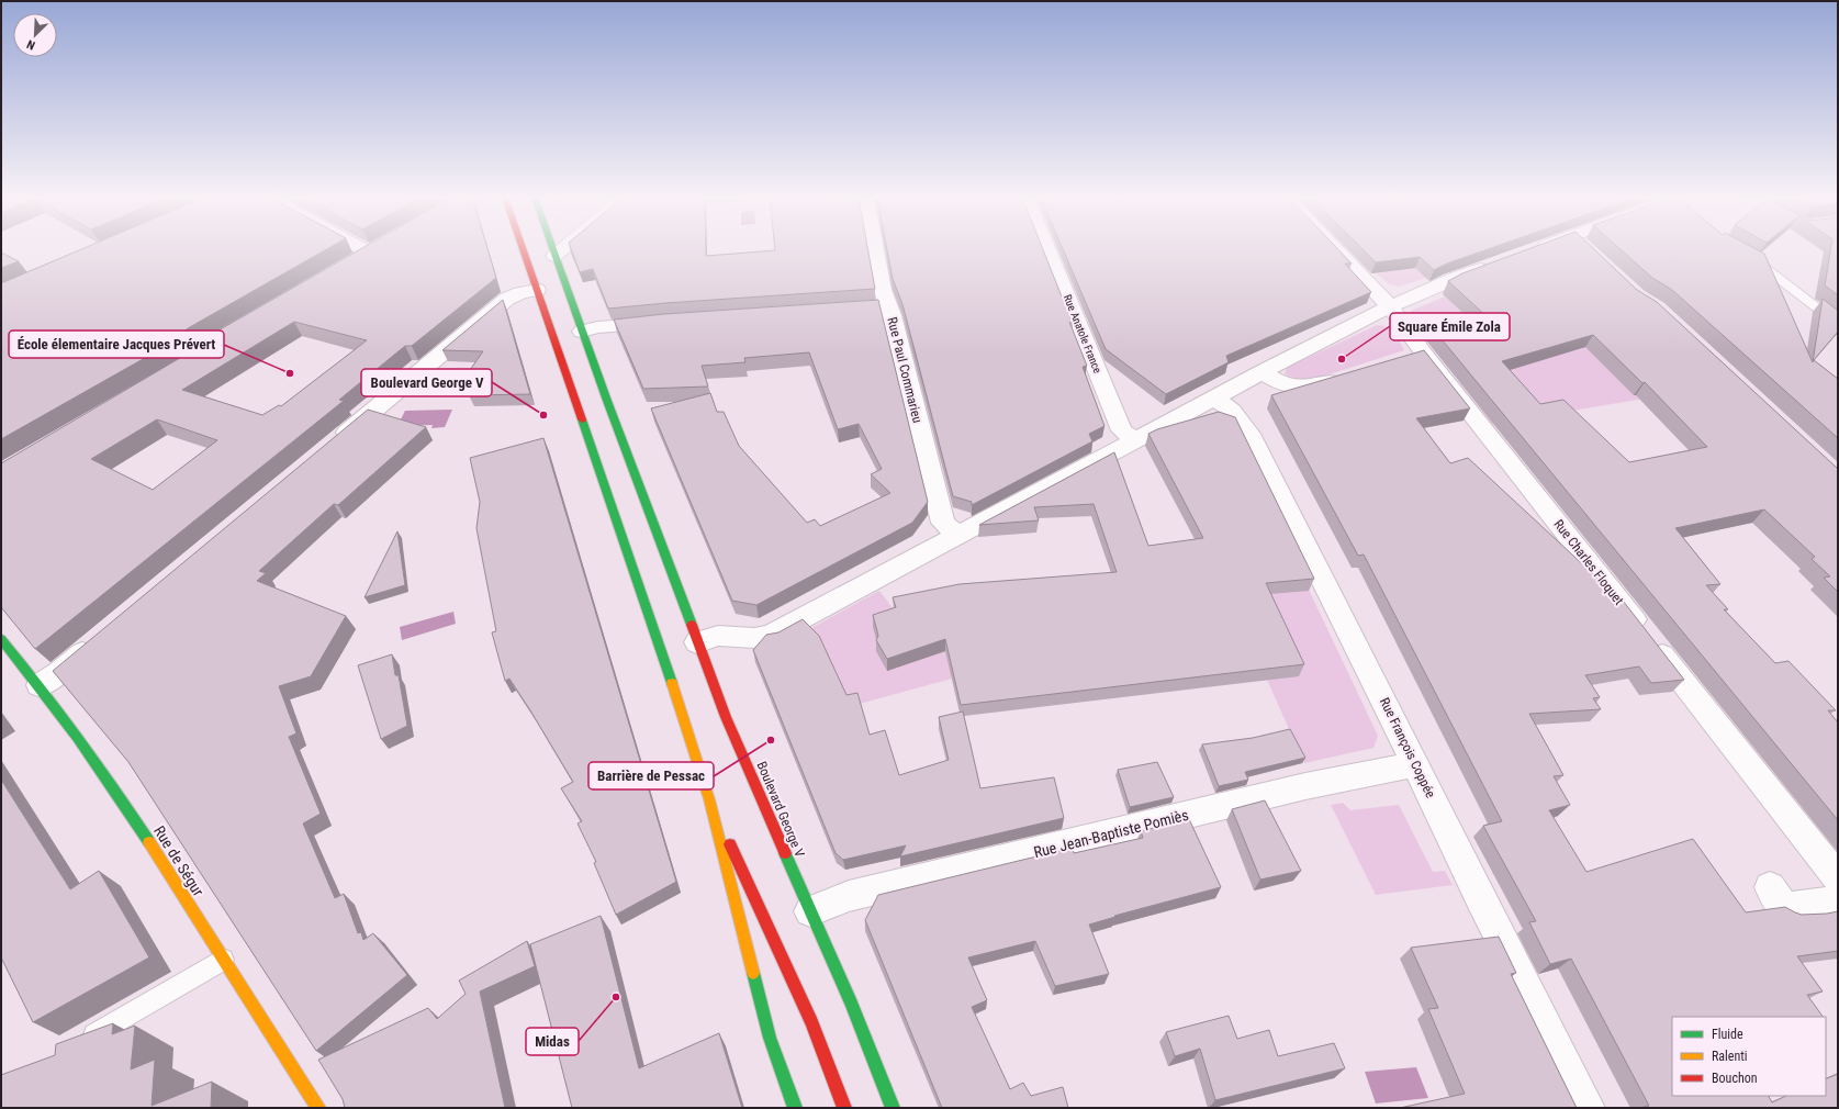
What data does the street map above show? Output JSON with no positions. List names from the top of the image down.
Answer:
{
  "streets": {
    "main road": ["Boulevard George V", "Rue de Ségur"],
    "street": [
      "Rue Anatole France",
      "Rue Paul Commarieu",
      "Rue Charles Floquet",
      "Rue François Coppée",
      "Rue Jean-Baptiste Pomiès"
    ]
  },
  "crossings": [
    ["Rue François Coppée", "Rue Jean-Baptiste Pomiès"],
    ["Boulevard George V", "Rue Jean-Baptiste Pomiès"]
  ],
  "places": [
    "Square Émile Zola",
    "École élementaire Jacques Prévert",
    "Boulevard George V",
    "Barrière de Pessac",
    "Midas"
  ],
  "legend": ["Fluide", "Ralenti", "Bouchon"],
  "north": "bottom left"
}
